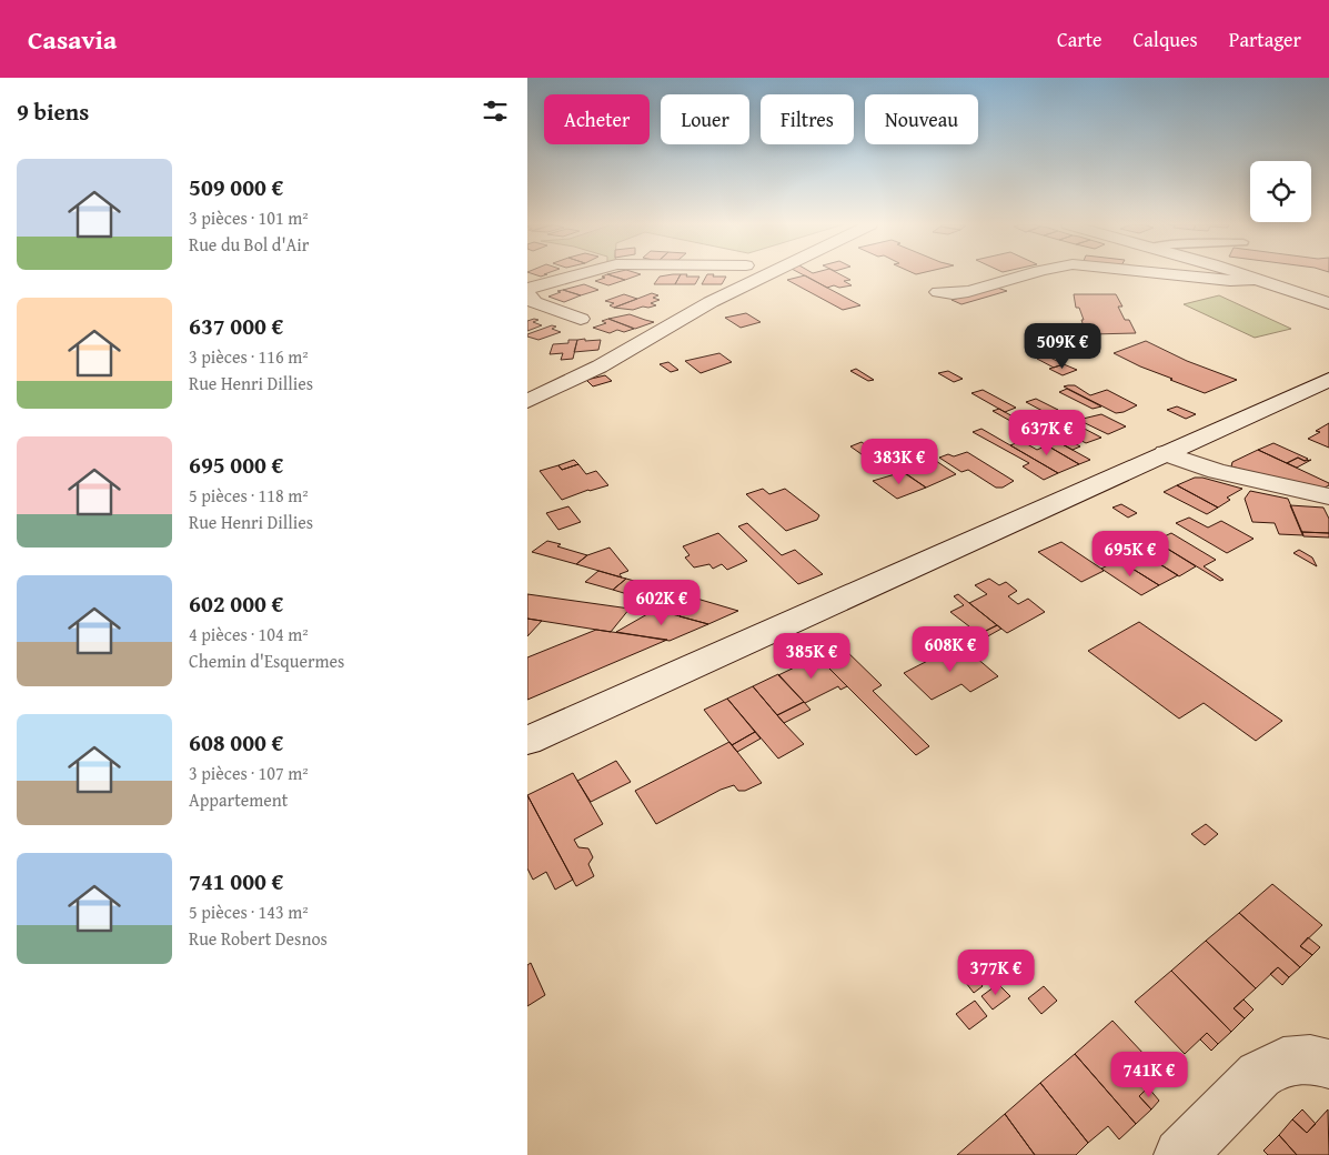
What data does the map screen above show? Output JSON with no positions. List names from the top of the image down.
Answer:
{
  "page": {
    "header": "Casavia",
    "nav": ["Carte", "Calques", "Partager"],
    "heading": "9 biens",
    "chip": [
      "Acheter",
      "Louer",
      "Filtres",
      "Nouveau"
    ],
    "list": [
      {
        "name": "509 000 €",
        "note": "3 pièces · 101 m² · Rue du Bol d'Air"
      },
      {
        "name": "637 000 €",
        "note": "3 pièces · 116 m² · Rue Henri Dillies"
      },
      {
        "name": "695 000 €",
        "note": "5 pièces · 118 m² · Rue Henri Dillies"
      },
      {
        "name": "602 000 €",
        "note": "4 pièces · 104 m² · Chemin d'Esquermes"
      },
      {
        "name": "608 000 €",
        "note": "3 pièces · 107 m² · Appartement"
      },
      {
        "name": "741 000 €",
        "note": "5 pièces · 143 m² · Rue Robert Desnos"
      }
    ],
    "price": [
      "509K €",
      "637K €",
      "383K €",
      "695K €",
      "602K €",
      "608K €",
      "385K €",
      "377K €",
      "741K €"
    ]
  }
}
